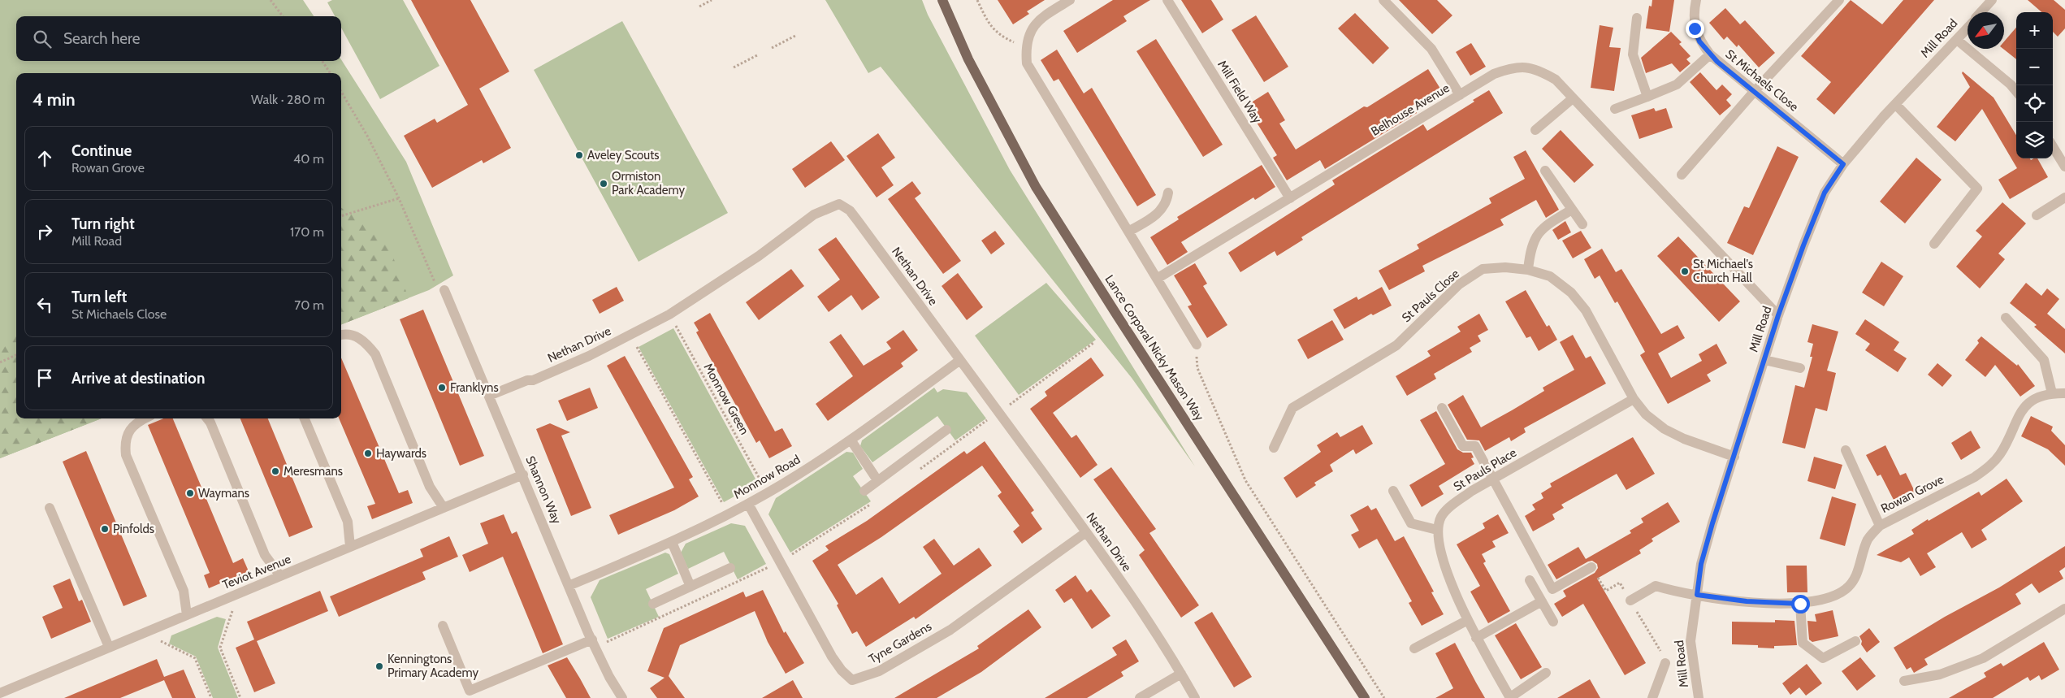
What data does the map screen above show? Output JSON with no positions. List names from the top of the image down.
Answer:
{
  "streets": {
    "main road": ["Lance Corporal Nicky Mason Way"],
    "street": [
      "Mill Road",
      "St Michaels Close",
      "Mill Field Way",
      "Belhouse Avenue",
      "Nethan Drive",
      "St Pauls Close",
      "St Pauls Place",
      "Monnow Road",
      "Shannon Way",
      "Rowan Grove",
      "Teviot Avenue",
      "Tyne Gardens"
    ],
    "path": ["Monnow Green"]
  },
  "crossings": [
    ["Mill Road", "St Michaels Close"],
    ["Mill Road", "St Pauls Close"],
    ["Mill Road", "Rowan Grove"],
    ["Mill Field Way", "Belhouse Avenue"],
    ["Nethan Drive", "Monnow Green"],
    ["Nethan Drive", "Monnow Road"],
    ["Nethan Drive", "Shannon Way"],
    ["Nethan Drive", "Tyne Gardens"],
    ["St Pauls Close", "St Pauls Place"],
    ["Monnow Green", "Monnow Road"],
    ["Monnow Road", "Shannon Way"],
    ["Monnow Road", "Tyne Gardens"],
    ["Shannon Way", "Teviot Avenue"]
  ],
  "places": [
    "Aveley Scouts",
    "Ormiston Park Academy",
    "St Michael's Church Hall",
    "Franklyns",
    "Haywards",
    "Meresmans",
    "Waymans",
    "Pinfolds",
    "Kenningtons Primary Academy"
  ],
  "north": "bottom left",
  "page": {
    "map_buttons": ["+", "−"],
    "search": "Search here",
    "heading": ["4 min", "Walk · 280 m"],
    "list": [
      ["Continue", "Rowan Grove", "40 m"],
      ["Turn right", "Mill Road", "170 m"],
      ["Turn left", "St Michaels Close", "70 m"],
      "Arrive at destination"
    ]
  }
}
